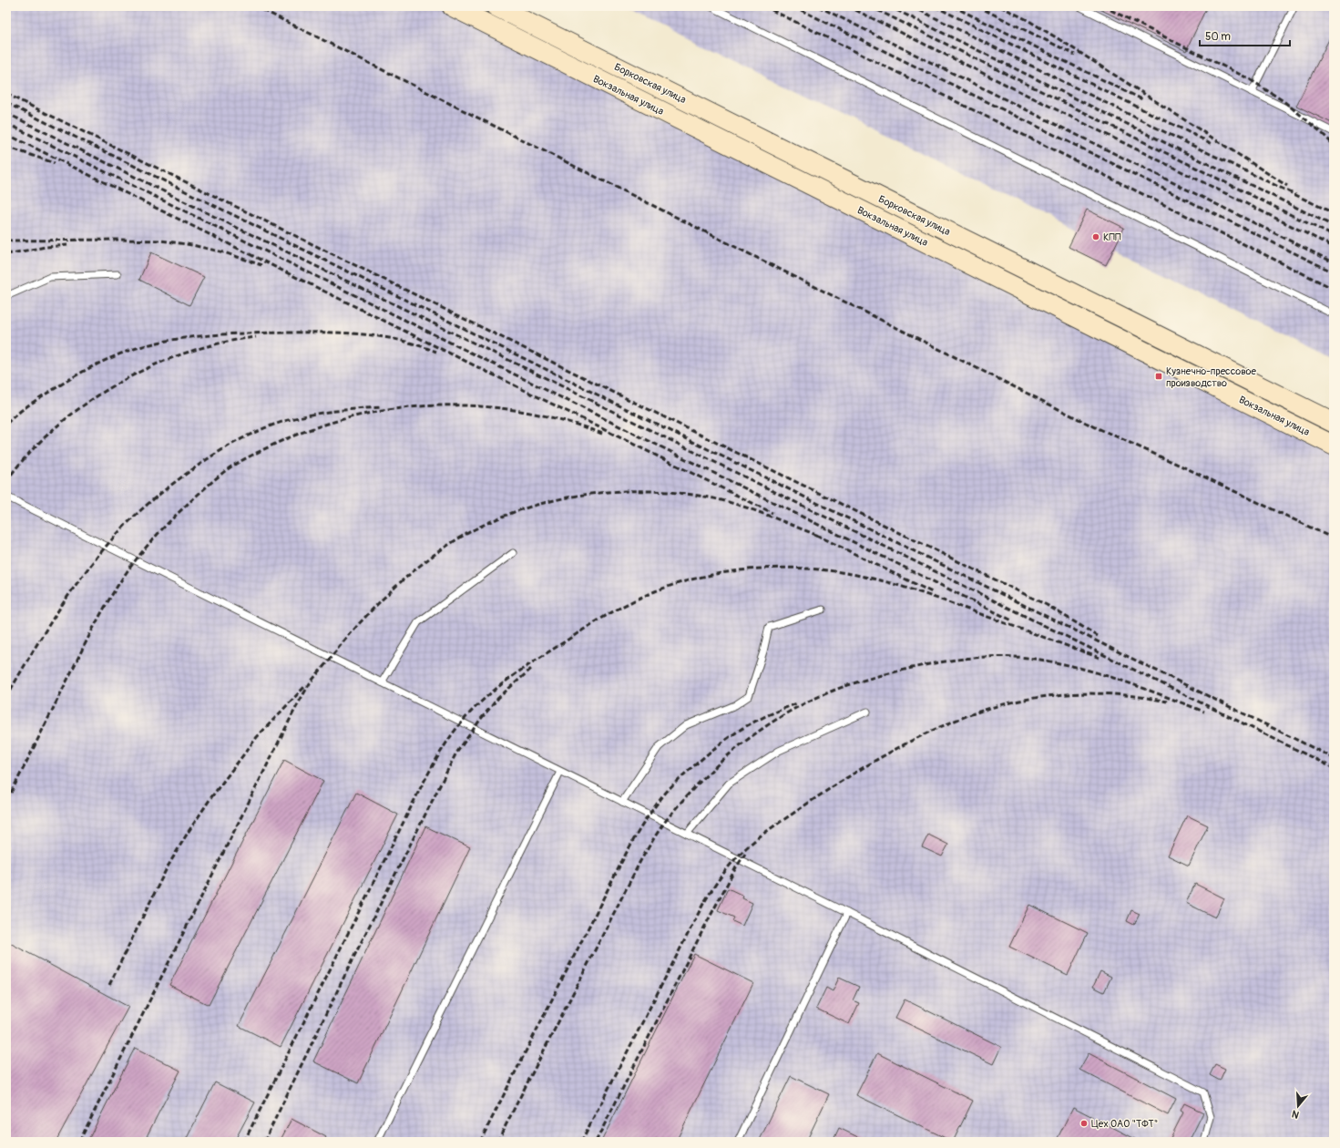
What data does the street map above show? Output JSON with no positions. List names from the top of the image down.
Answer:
{
  "streets": {
    "main road": ["Борковская улица", "Вокзальная улица"]
  },
  "places": {
    "other": ["КПП", "Цех ОАО \"ТФТ\""],
    "transit": ["Кузнечно-прессовое производство"]
  },
  "scale_bar": "50 m",
  "north": "bottom"
}
